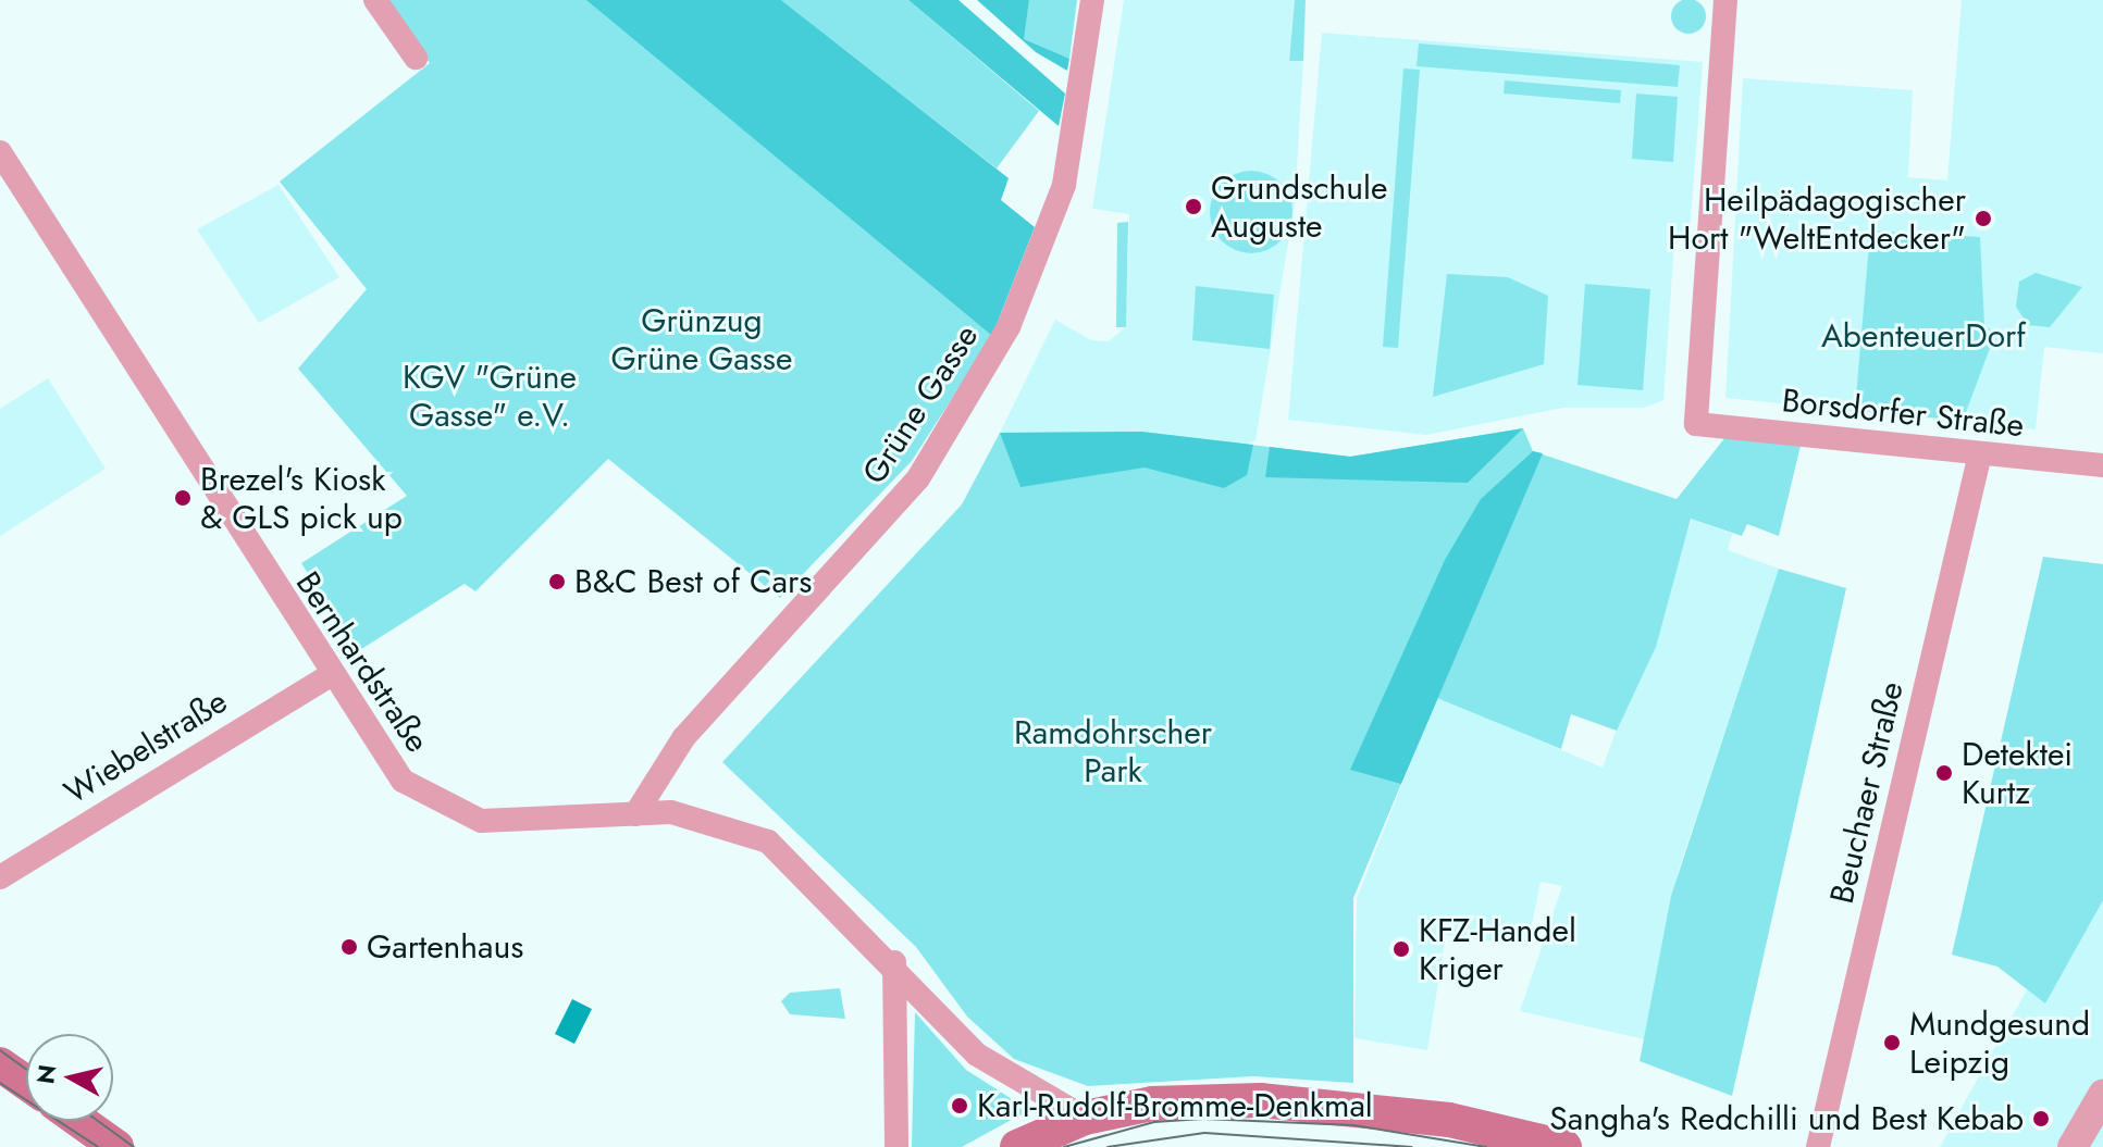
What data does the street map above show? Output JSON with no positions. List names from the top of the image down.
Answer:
{
  "streets": {
    "street": [
      "Grüne Gasse",
      "Borsdorfer Straße",
      "Bernhardstraße",
      "Wiebelstraße",
      "Beuchaer Straße"
    ]
  },
  "crossings": [
    ["Grüne Gasse", "Bernhardstraße"],
    ["Borsdorfer Straße", "Beuchaer Straße"],
    ["Bernhardstraße", "Wiebelstraße"]
  ],
  "parks": [
    "Grünzug Grüne Gasse",
    "AbenteuerDorf",
    "KGV \"Grüne Gasse\" e.V.",
    "Ramdohrscher Park"
  ],
  "places": [
    "Grundschule Auguste",
    "Heilpädagogischer Hort \"WeltEntdecker\"",
    "Brezel's Kiosk & GLS pick up",
    "B&C Best of Cars",
    "Detektei Kurtz",
    "Gartenhaus",
    "KFZ-Handel Kriger",
    "Mundgesund Leipzig",
    "Karl-Rudolf-Bromme-Denkmal",
    "Sangha's Redchilli und Best Kebab"
  ],
  "north": "left"
}
